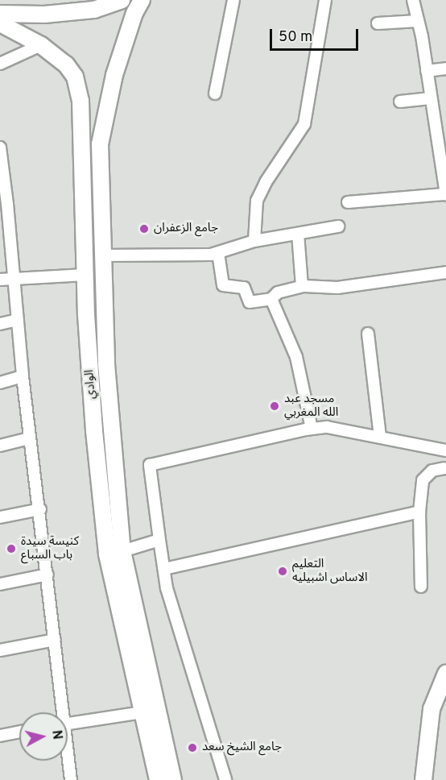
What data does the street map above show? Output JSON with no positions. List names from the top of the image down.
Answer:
{
  "streets": {
    "main road": ["الوادي"]
  },
  "places": [
    "جامع الزعفران",
    "مسجد عبد الله المغربي",
    "كنيسة سيدة باب السباع",
    "التعلیم الاساس اشبیلیه",
    "جامع الشيخ سعد"
  ],
  "scale_bar": "50 m",
  "north": "right"
}
